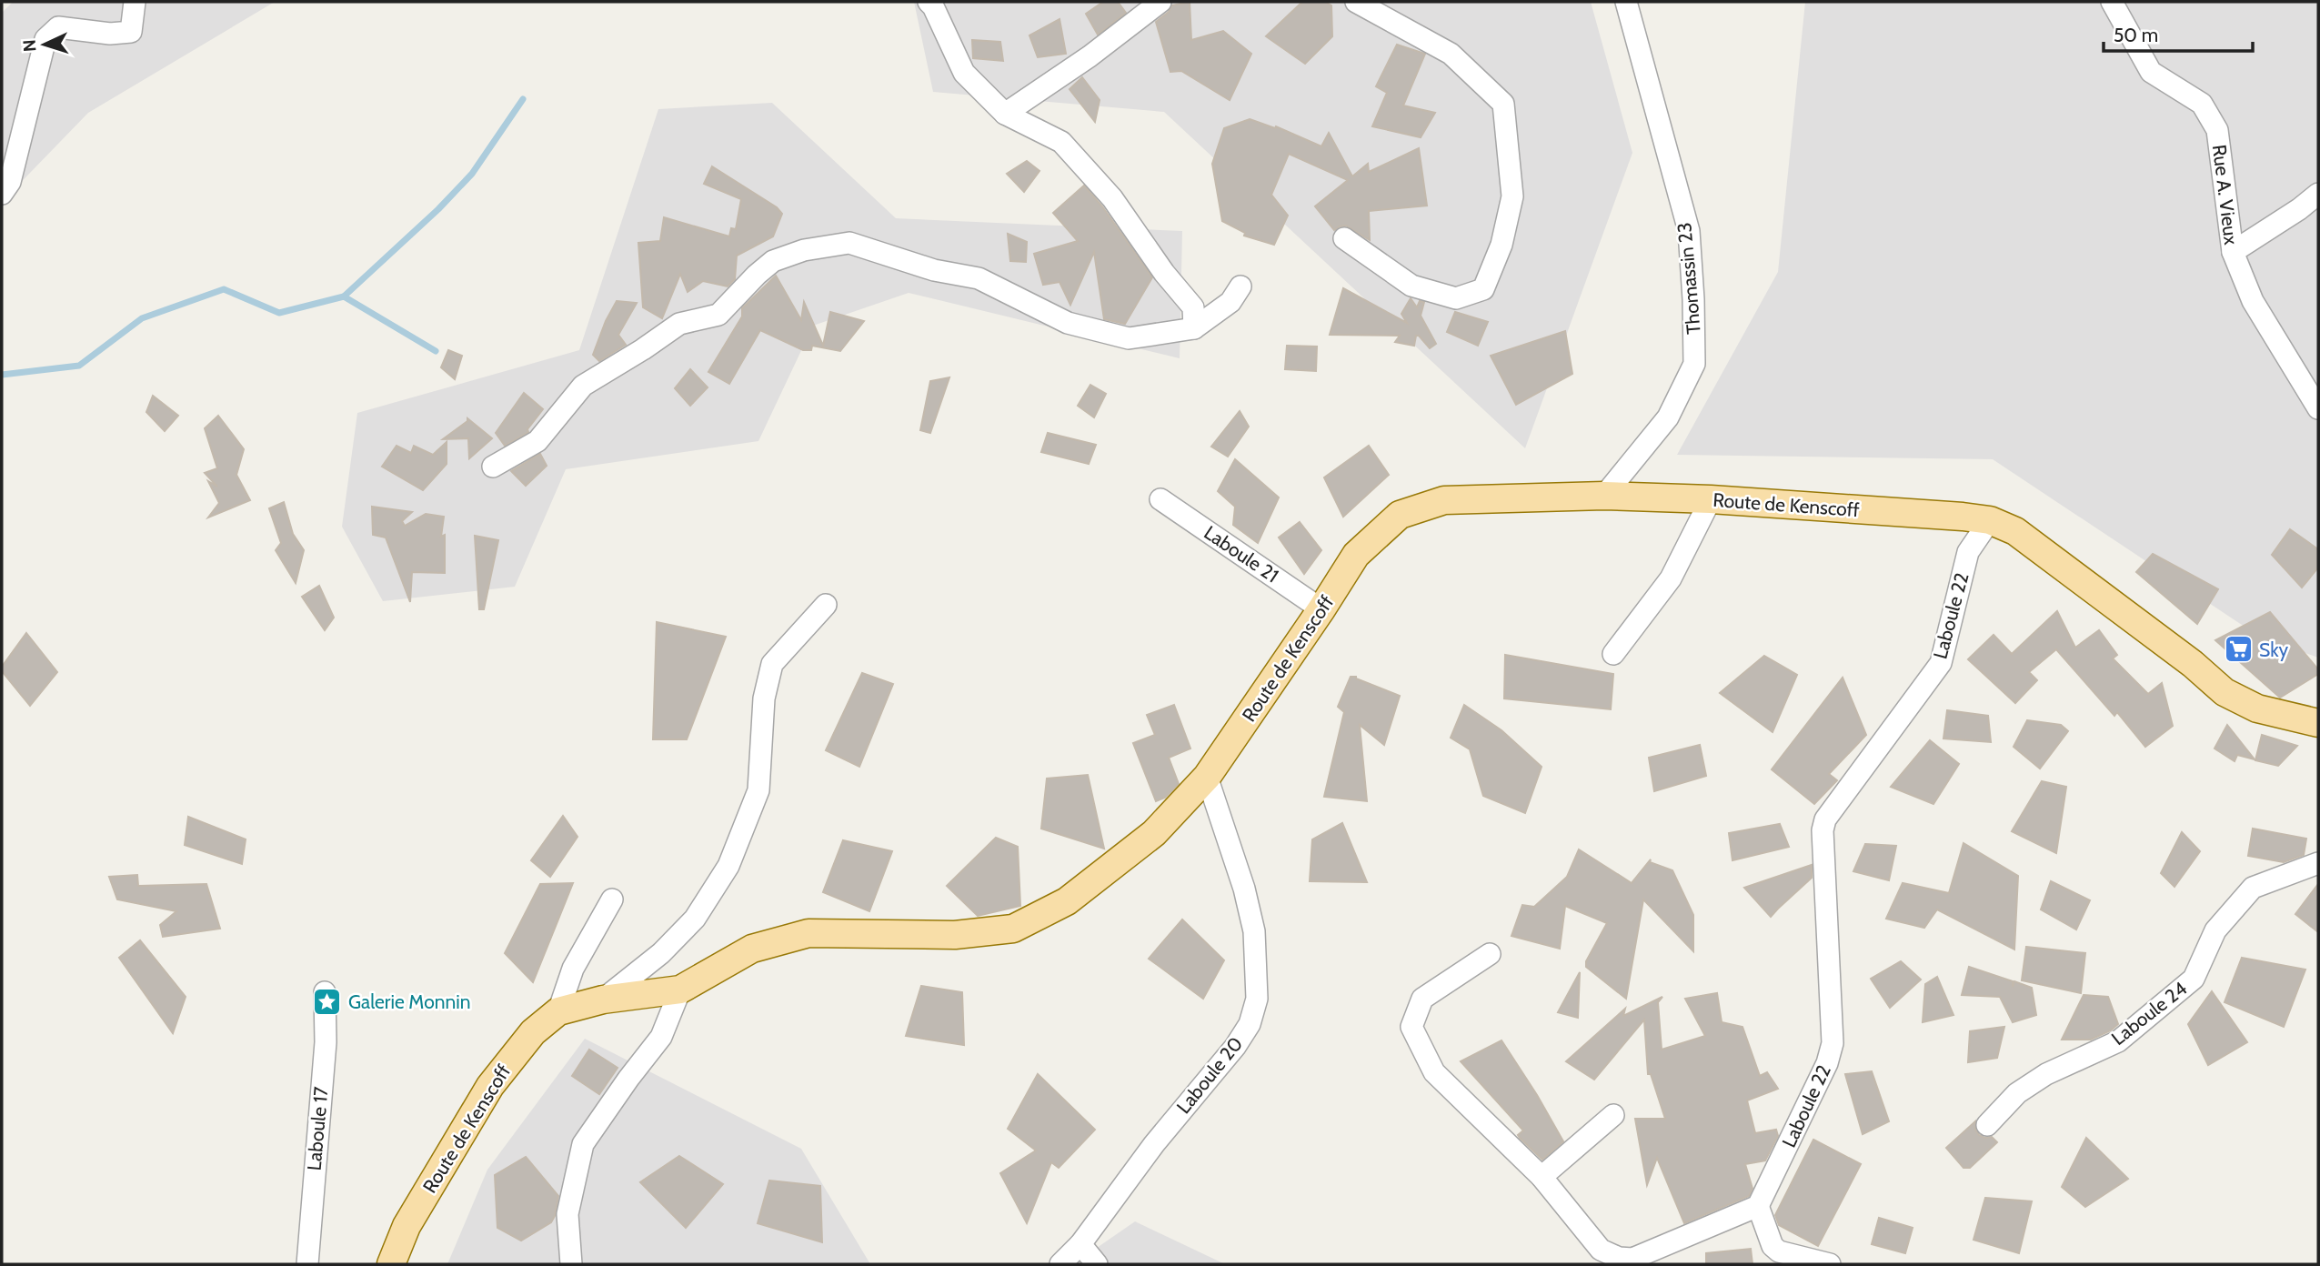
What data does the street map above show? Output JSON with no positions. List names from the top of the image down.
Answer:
{
  "streets": {
    "main road": ["Route de Kenscoff"],
    "street": [
      "Rue A. Vieux",
      "Thomassin 23",
      "Laboule 21",
      "Laboule 22",
      "Laboule 24",
      "Laboule 20",
      "Laboule 17"
    ]
  },
  "crossings": [
    ["Thomassin 23", "Route de Kenscoff"],
    ["Route de Kenscoff", "Laboule 21"],
    ["Route de Kenscoff", "Laboule 22"],
    ["Route de Kenscoff", "Laboule 20"]
  ],
  "places": {
    "supermarket": ["Sky"],
    "place": ["Galerie Monnin"]
  },
  "scale_bar": "50 m",
  "north": "left"
}
